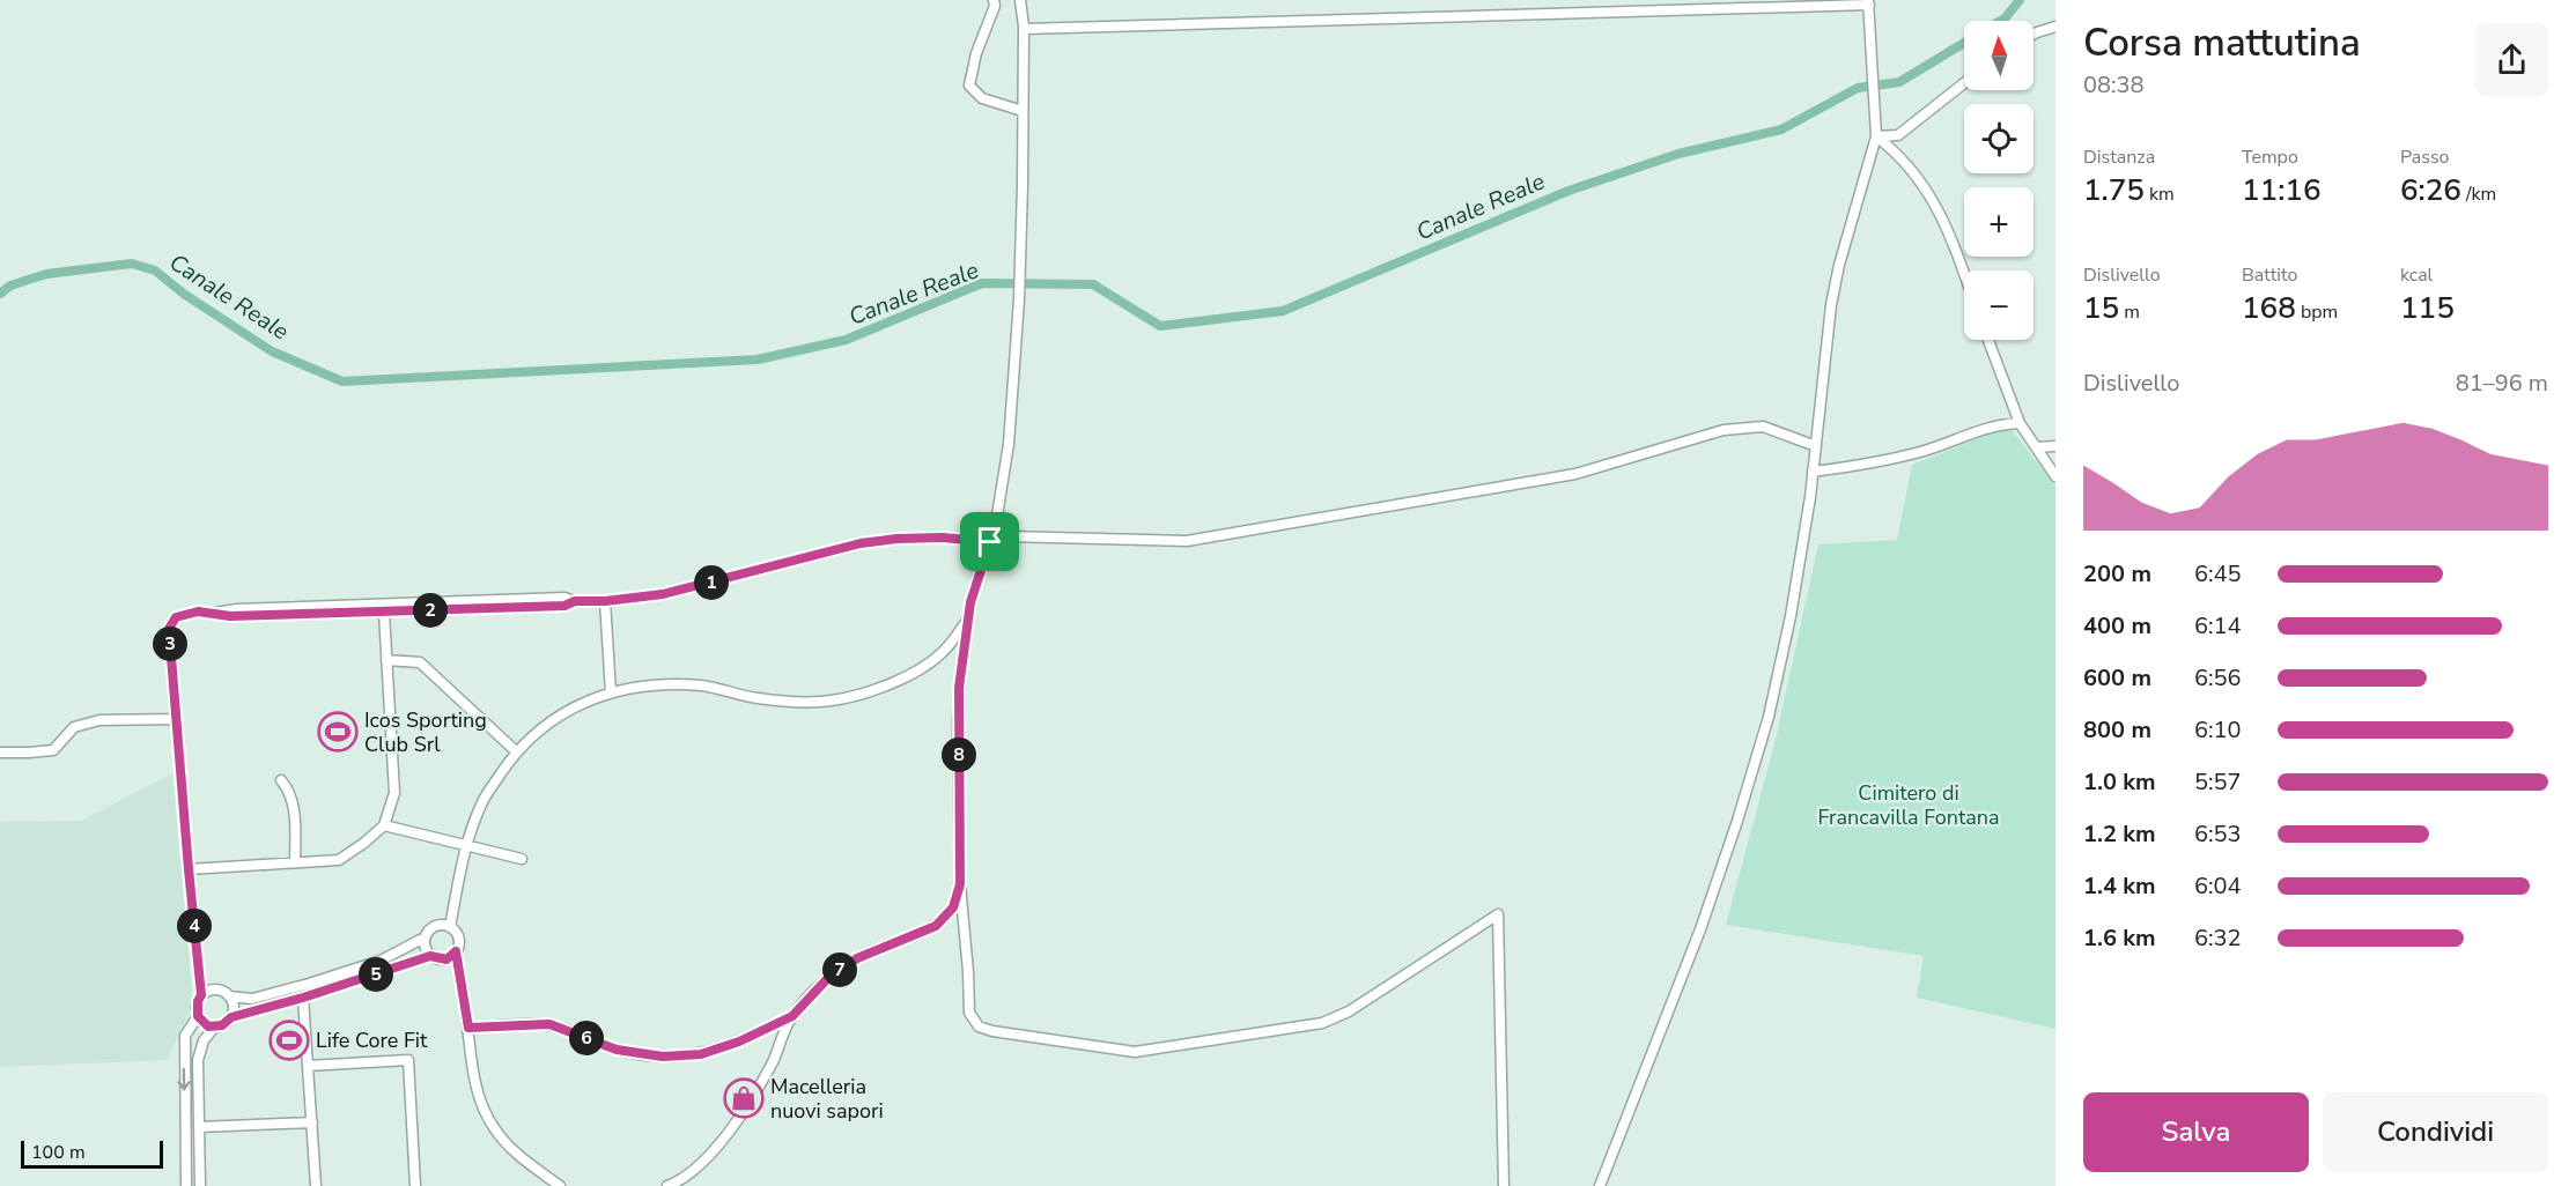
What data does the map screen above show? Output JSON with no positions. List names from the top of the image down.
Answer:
{
  "water": ["Canale Reale"],
  "parks": ["Cimitero di Francavilla Fontana"],
  "places": {
    "sports": ["Icos Sporting Club Srl", "Life Core Fit"],
    "shop": ["Macelleria nuovi sapori"]
  },
  "scale_bar": "100 m",
  "north": "top",
  "page": {
    "heading": ["Corsa mattutina", "08:38"],
    "map_buttons": ["+", "−"],
    "stats": [
      ["Distanza", "1.75 km"],
      ["Tempo", "11:16"],
      ["Passo", "6:26 /km"],
      ["Dislivello", "15 m"],
      ["Battito", "168 bpm"],
      ["kcal", "115"]
    ],
    "chart": ["Dislivello", "81–96 m"],
    "list": [
      {
        "name": "200 m",
        "note": "6:45"
      },
      {
        "name": "400 m",
        "note": "6:14"
      },
      {
        "name": "600 m",
        "note": "6:56"
      },
      {
        "name": "800 m",
        "note": "6:10"
      },
      {
        "name": "1.0 km",
        "note": "5:57"
      },
      {
        "name": "1.2 km",
        "note": "6:53"
      },
      {
        "name": "1.4 km",
        "note": "6:04"
      },
      {
        "name": "1.6 km",
        "note": "6:32"
      }
    ],
    "pins": [
      "1",
      "2",
      "3",
      "8",
      "4",
      "7",
      "5",
      "6"
    ],
    "buttons": ["Salva", "Condividi"],
    "scale": "100 m"
  }
}
